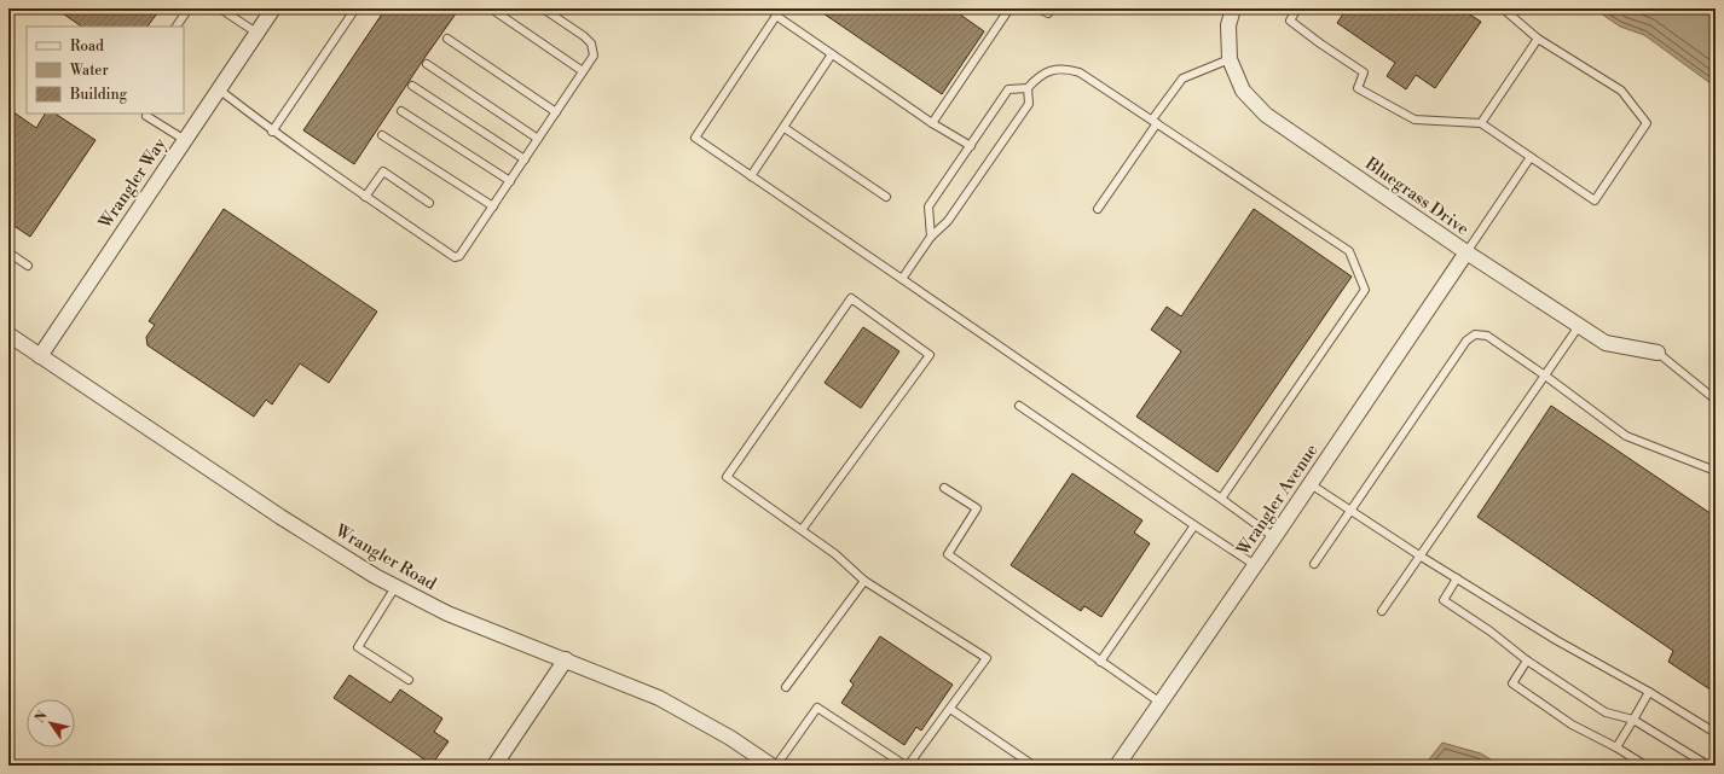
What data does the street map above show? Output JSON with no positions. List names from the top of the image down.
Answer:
{
  "streets": {
    "street": [
      "Wrangler Way",
      "Bluegrass Drive",
      "Wrangler Avenue",
      "Wrangler Road"
    ]
  },
  "crossings": [
    ["Wrangler Way", "Wrangler Road"],
    ["Bluegrass Drive", "Wrangler Avenue"]
  ],
  "legend": ["Road", "Water", "Building"],
  "north": "top left"
}
